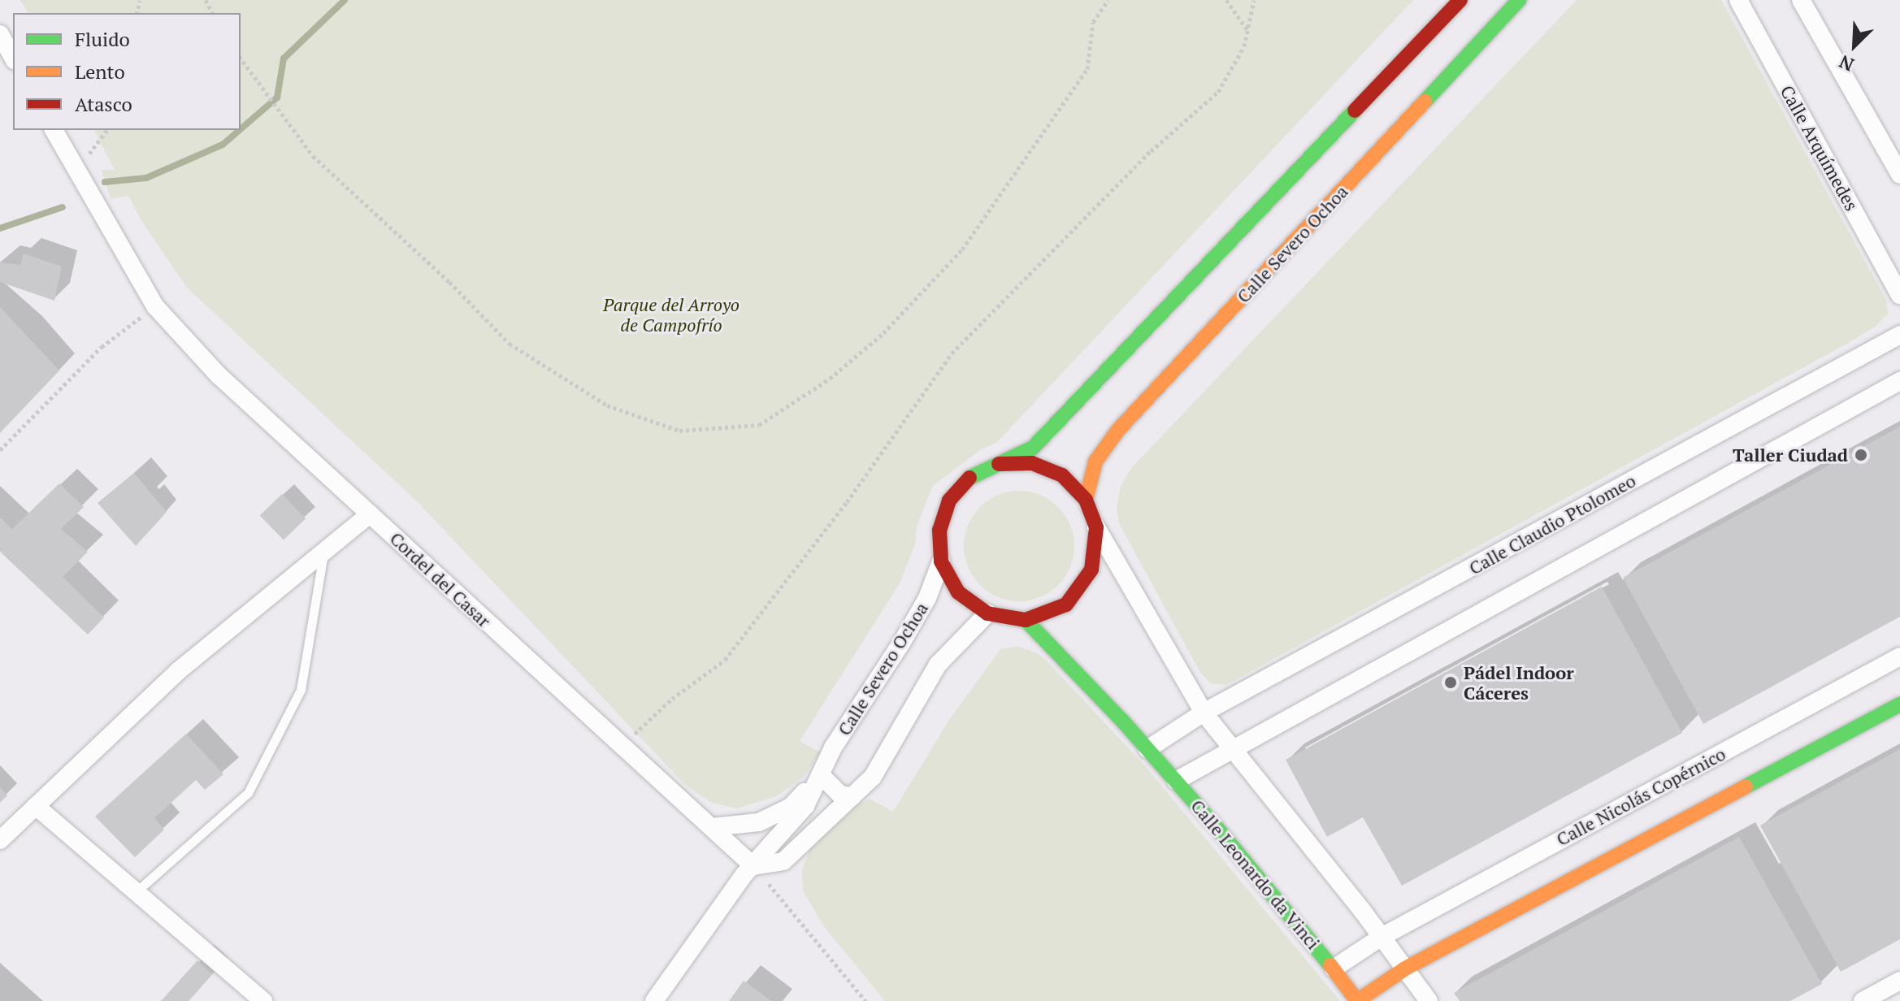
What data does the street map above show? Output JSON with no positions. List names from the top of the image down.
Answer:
{
  "streets": {
    "main road": ["Calle Severo Ochoa", "Calle Leonardo da Vinci"],
    "street": [
      "Calle Arquímedes",
      "Calle Claudio Ptolomeo",
      "Cordel del Casar",
      "Calle Nicolás Copérnico"
    ]
  },
  "crossings": [
    ["Calle Severo Ochoa", "Cordel del Casar"],
    ["Calle Severo Ochoa", "Calle Leonardo da Vinci"]
  ],
  "parks": ["Parque del Arroyo de Campofrío"],
  "places": ["Taller Ciudad", "Pádel Indoor Cáceres"],
  "legend": ["Fluido", "Lento", "Atasco"],
  "north": "bottom left"
}
